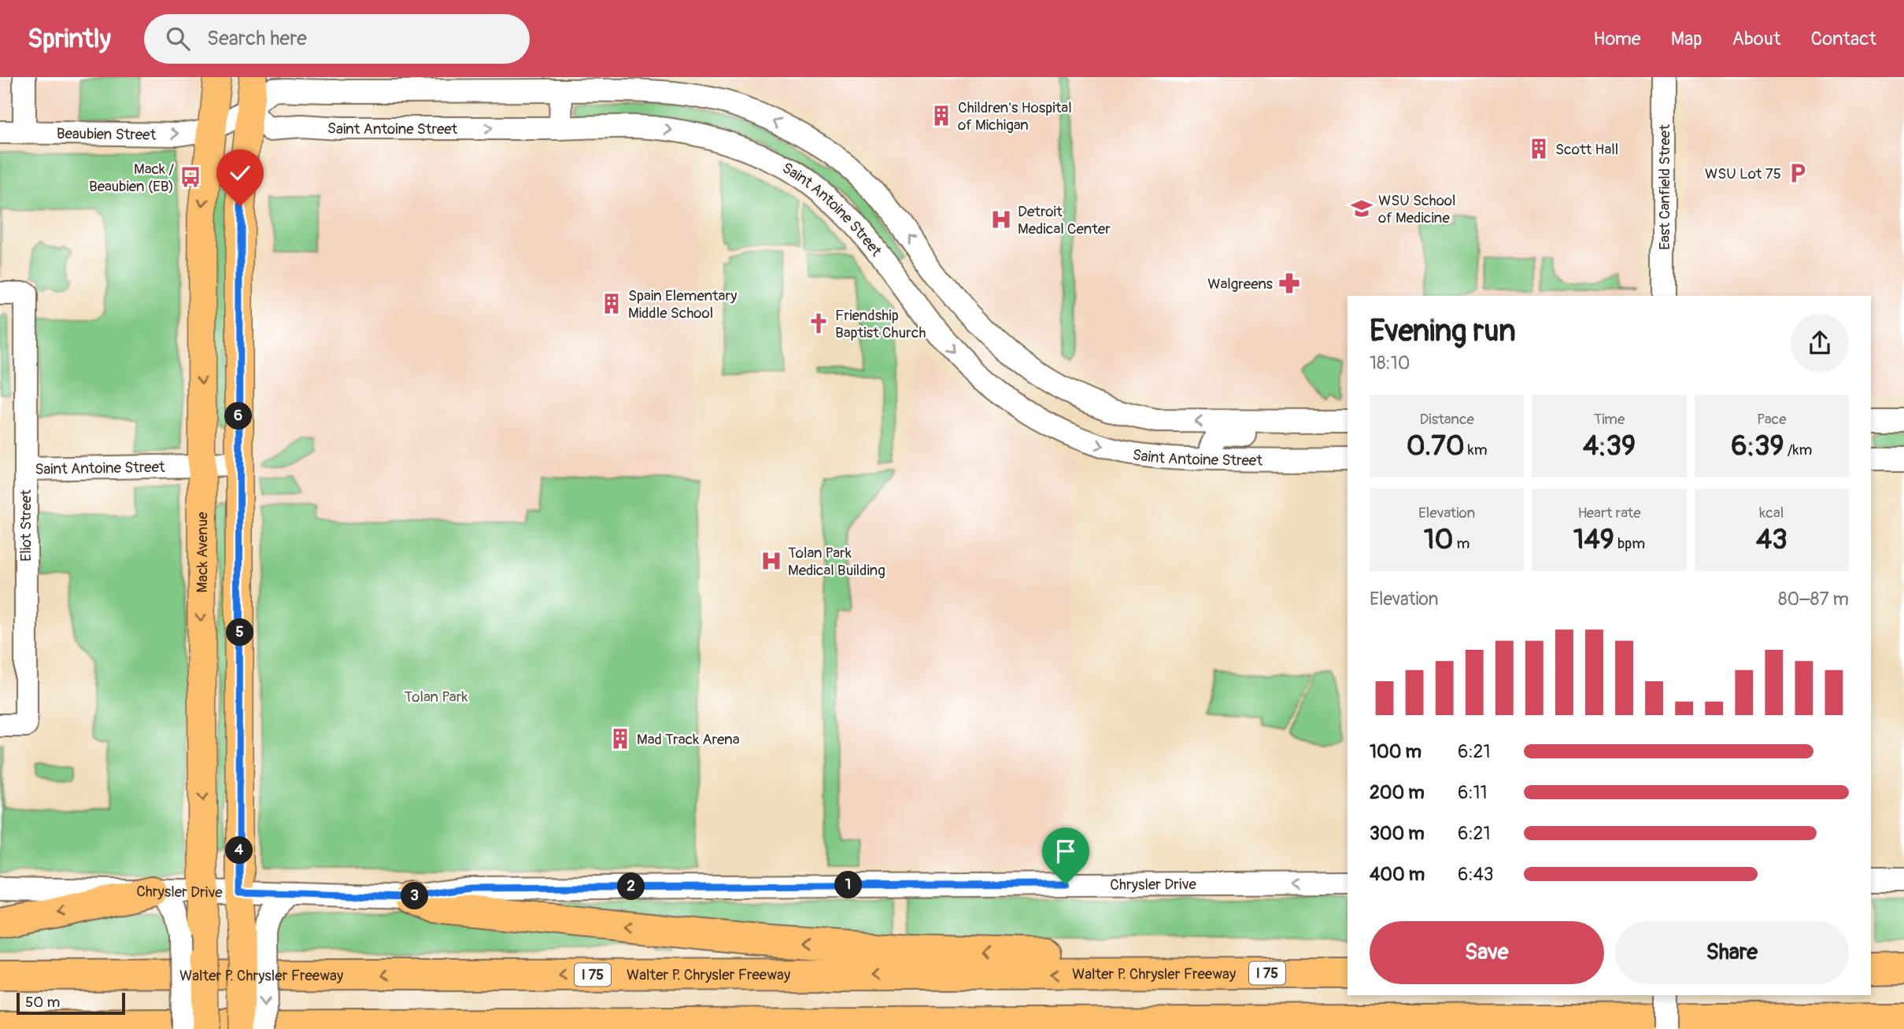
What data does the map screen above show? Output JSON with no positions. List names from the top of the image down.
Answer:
{
  "streets": {
    "highway": ["I 75", "Walter P. Chrysler Freeway"],
    "main road": ["Mack Avenue"],
    "street": [
      "Saint Antoine Street",
      "Beaubien Street",
      "East Canfield Street",
      "Eliot Street",
      "Chrysler Drive"
    ]
  },
  "crossings": [
    ["Saint Antoine Street", "Eliot Street"],
    ["Saint Antoine Street", "Mack Avenue"],
    ["Beaubien Street", "Mack Avenue"],
    ["Mack Avenue", "Chrysler Drive"]
  ],
  "one_way": ["Beaubien Street", "Chrysler Drive"],
  "parks": ["Tolan Park"],
  "places": {
    "building": [
      "Children's Hospital of Michigan",
      "Scott Hall",
      "Spain Elementary Middle School",
      "Mad Track Arena"
    ],
    "parking": ["WSU Lot 75"],
    "bus stop": ["Mack / Beaubien (EB)"],
    "school or university": ["WSU School of Medicine"],
    "hospital": ["Detroit Medical Center", "Tolan Park Medical Building"],
    "pharmacy": ["Walgreens"],
    "church": ["Friendship Baptist Church"]
  },
  "scale_bar": "50 m",
  "page": {
    "header": "Sprintly",
    "search": "Search here",
    "nav": [
      "Home",
      "Map",
      "About",
      "Contact"
    ],
    "heading": ["Evening run", "18:10"],
    "stats": [
      ["Distance", "0.70 km"],
      ["Time", "4:39"],
      ["Pace", "6:39 /km"],
      ["Elevation", "10 m"],
      ["Heart rate", "149 bpm"],
      ["kcal", "43"]
    ],
    "pins": [
      "6",
      "5",
      "4",
      "1",
      "2",
      "3"
    ],
    "chart": ["Elevation", "80–87 m"],
    "list": [
      {
        "name": "100 m",
        "note": "6:21"
      },
      {
        "name": "200 m",
        "note": "6:11"
      },
      {
        "name": "300 m",
        "note": "6:21"
      },
      {
        "name": "400 m",
        "note": "6:43"
      }
    ],
    "buttons": ["Save", "Share"],
    "scale": "50 m"
  }
}
